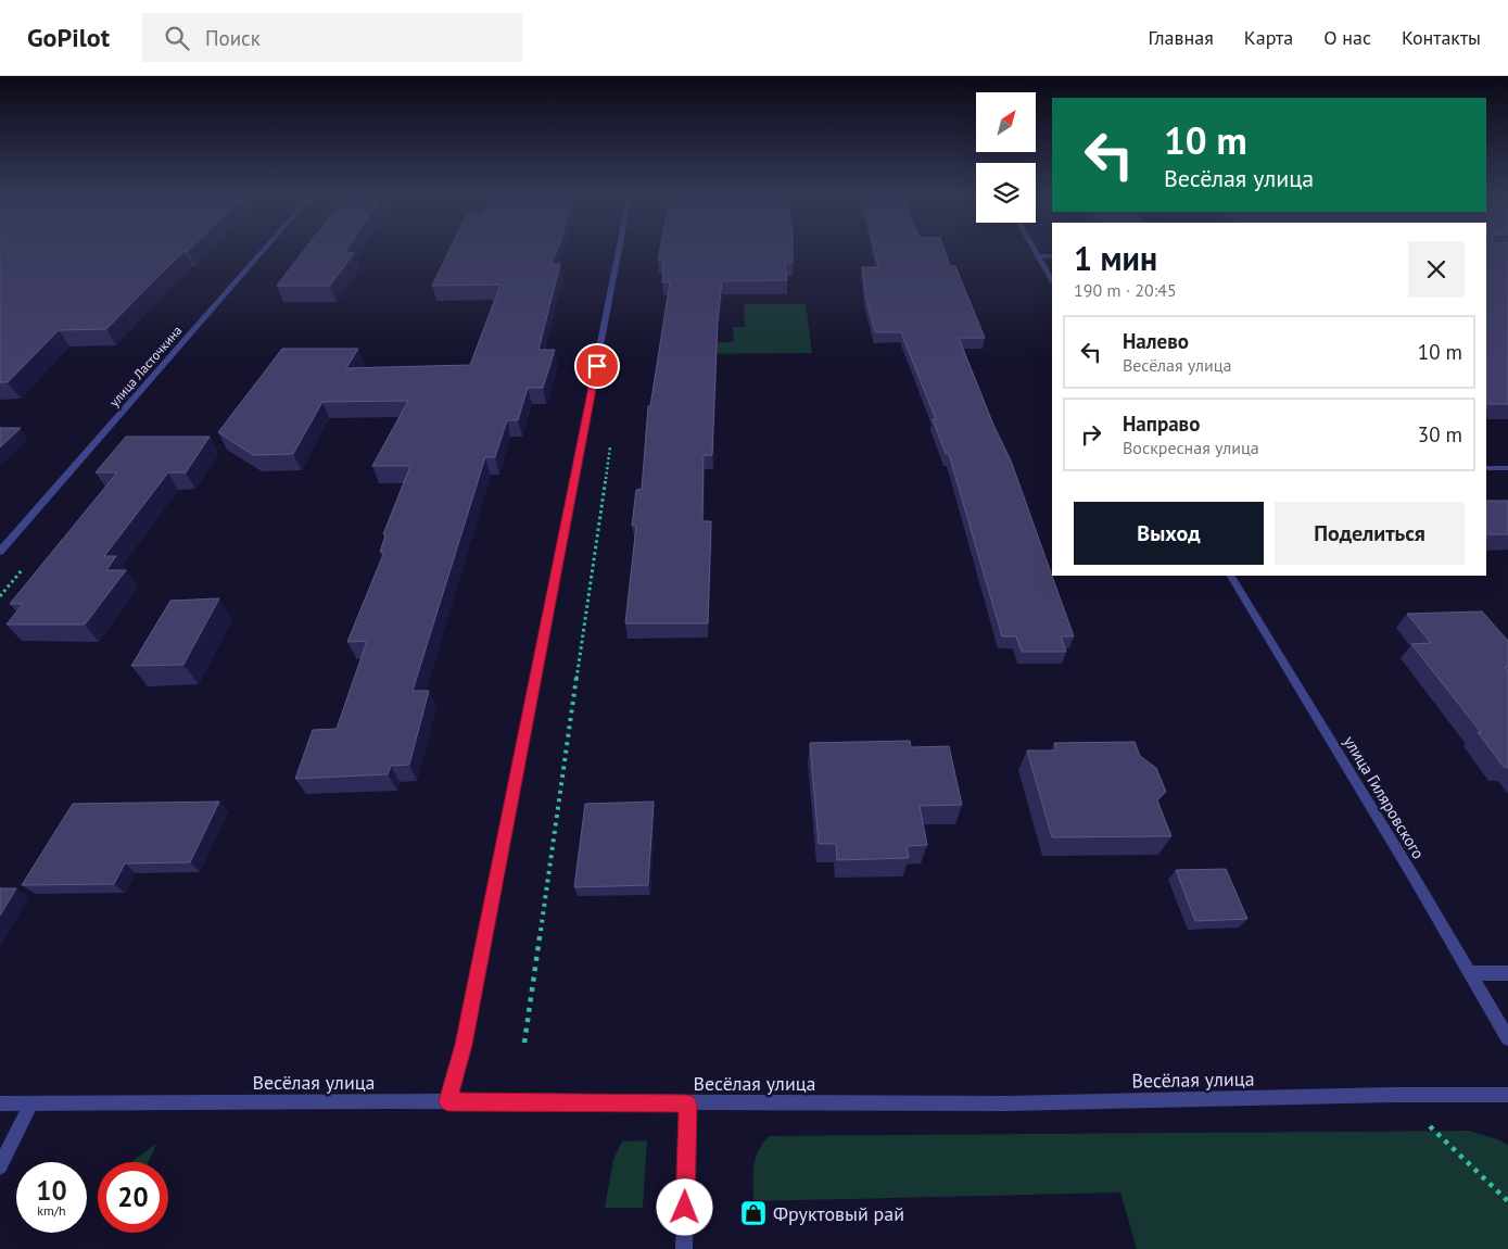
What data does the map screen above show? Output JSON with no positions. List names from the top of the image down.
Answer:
{
  "streets": {
    "street": ["улица Ласточкина", "улица Гиляровского", "Весёлая улица"]
  },
  "places": {
    "shop": ["Фруктовый рай"]
  },
  "north": "top right",
  "page": {
    "header": "GoPilot",
    "search": "Поиск",
    "nav": [
      "Главная",
      "Карта",
      "О нас",
      "Контакты"
    ],
    "turn": ["10 m", "Весёлая улица"],
    "heading": ["1 мин", "190 m · 20:45"],
    "list": [
      {
        "name": "Налево",
        "note": "Весёлая улица",
        "value": "10 m"
      },
      {
        "name": "Направо",
        "note": "Воскресная улица",
        "value": "30 m"
      }
    ],
    "buttons": ["Выход", "Поделиться"],
    "speed": "10 km/h",
    "limit": "20"
  }
}
